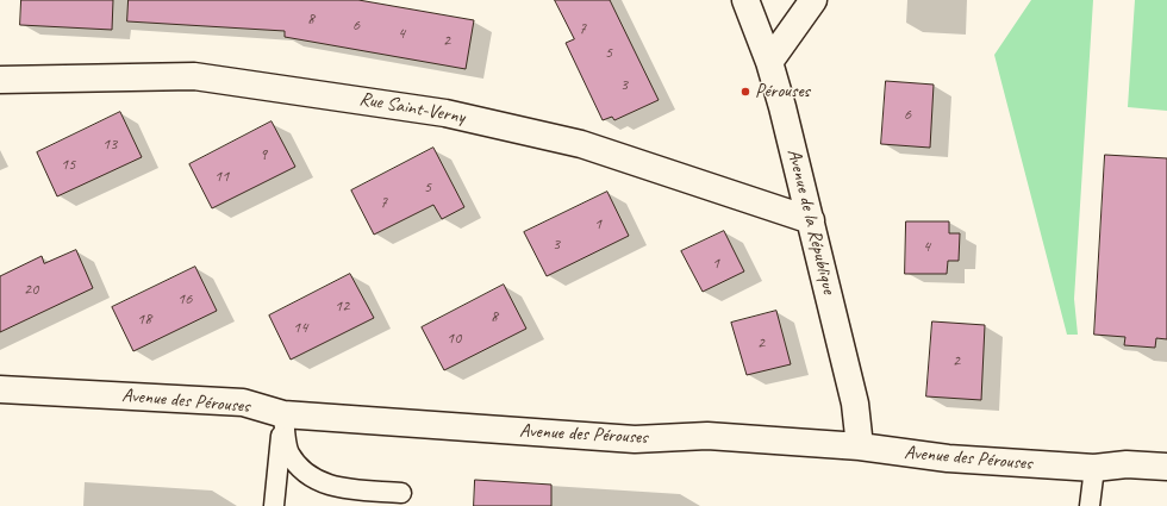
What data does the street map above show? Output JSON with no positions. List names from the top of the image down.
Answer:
{
  "streets": {
    "street": ["Rue Saint-Verny", "Avenue de la République", "Avenue des Pérouses"]
  },
  "crossings": [
    ["Rue Saint-Verny", "Avenue de la République"],
    ["Avenue de la République", "Avenue des Pérouses"]
  ],
  "places": ["Pérouses"],
  "house_numbers": [
    "8",
    "6",
    "7",
    "4",
    "2",
    "5",
    "3",
    "6",
    "13",
    "9",
    "15",
    "11",
    "5",
    "7",
    "1",
    "3",
    "4",
    "1",
    "20",
    "16",
    "12",
    "8",
    "18",
    "14",
    "10",
    "2",
    "2"
  ]
}
